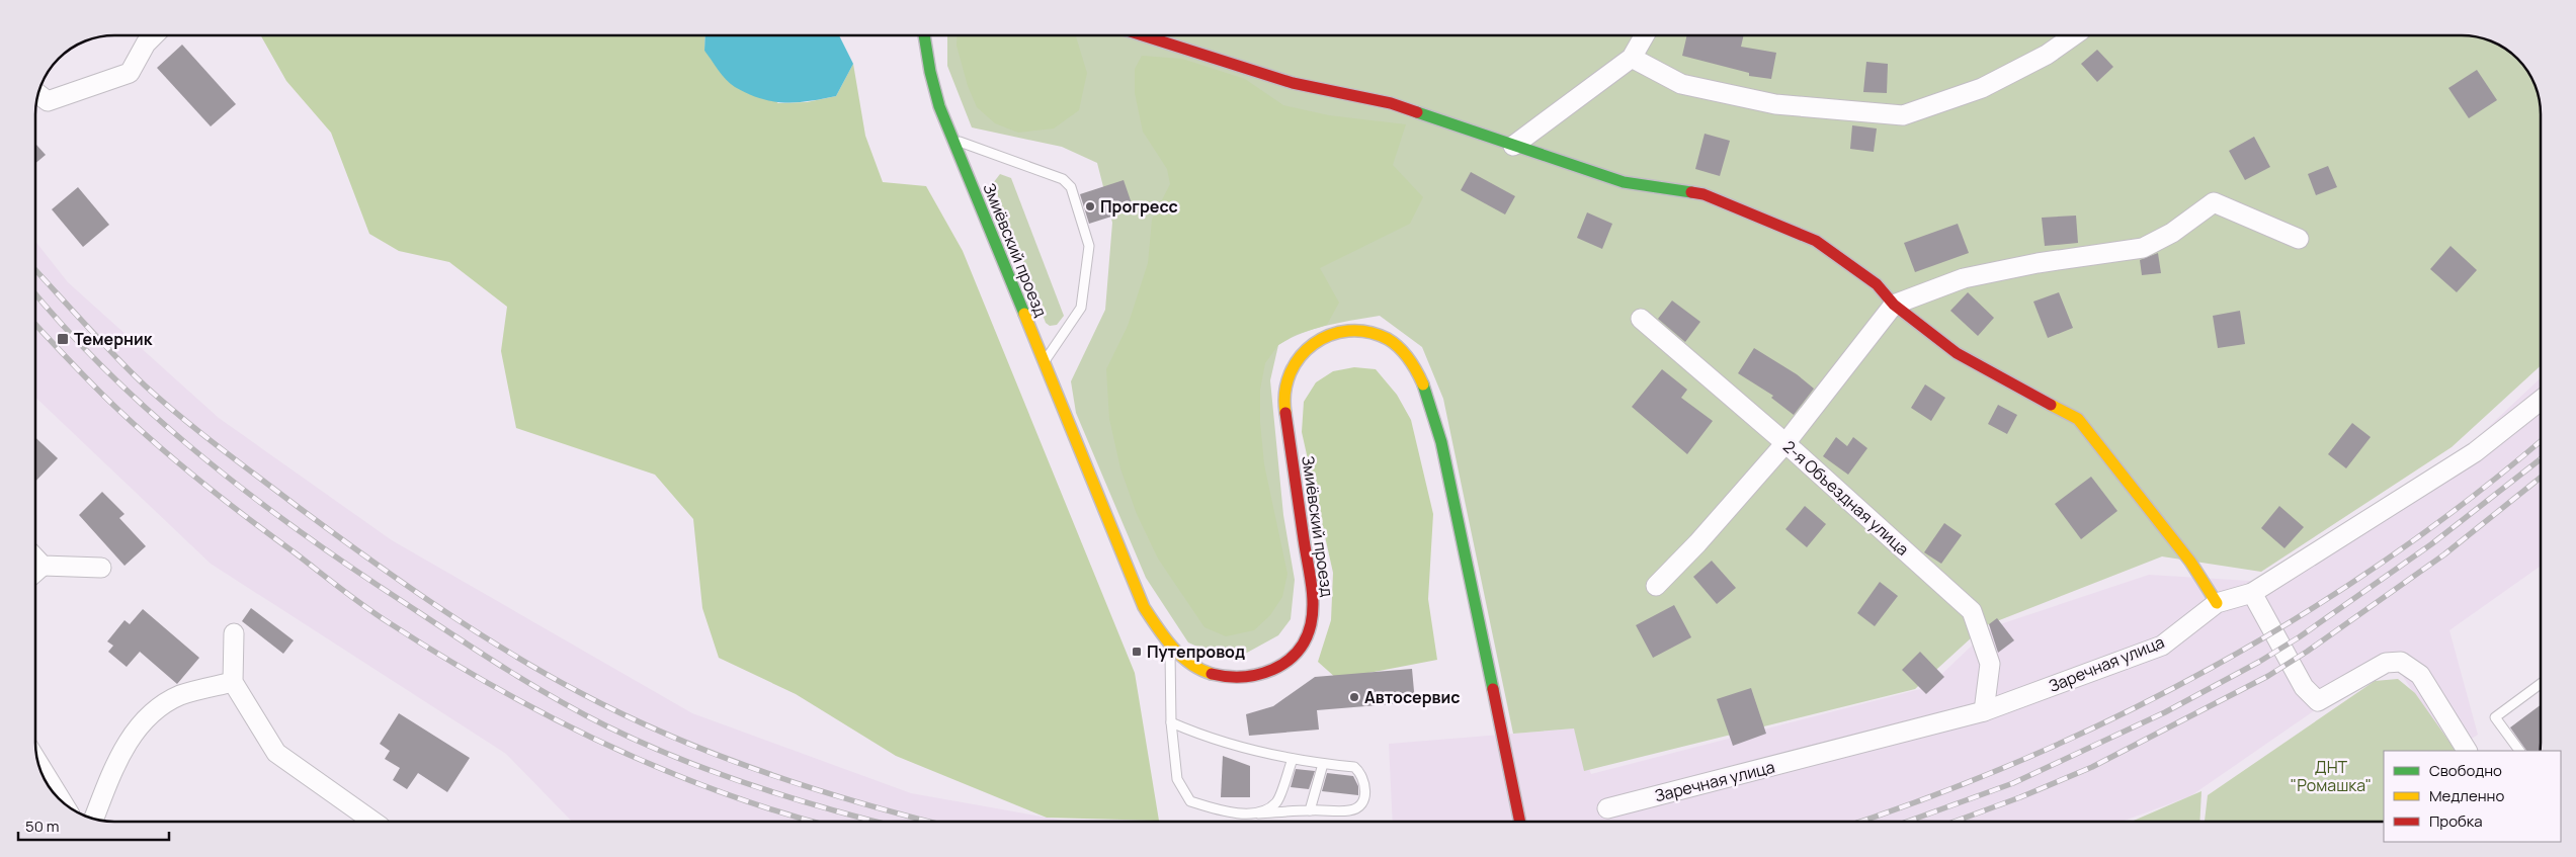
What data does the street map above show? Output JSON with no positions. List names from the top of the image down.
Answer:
{
  "streets": {
    "main road": ["Змиёвский проезд"],
    "street": ["2-я Объездная улица", "Заречная улица"]
  },
  "crossings": [
    ["2-я Объездная улица", "Заречная улица"]
  ],
  "parks": ["ДНТ \"Ромашка\""],
  "places": {
    "other": ["Прогресс", "Автосервис"],
    "transit": ["Темерник", "Путепровод"]
  },
  "legend": ["Свободно", "Медленно", "Пробка"],
  "scale_bar": "50 m"
}
